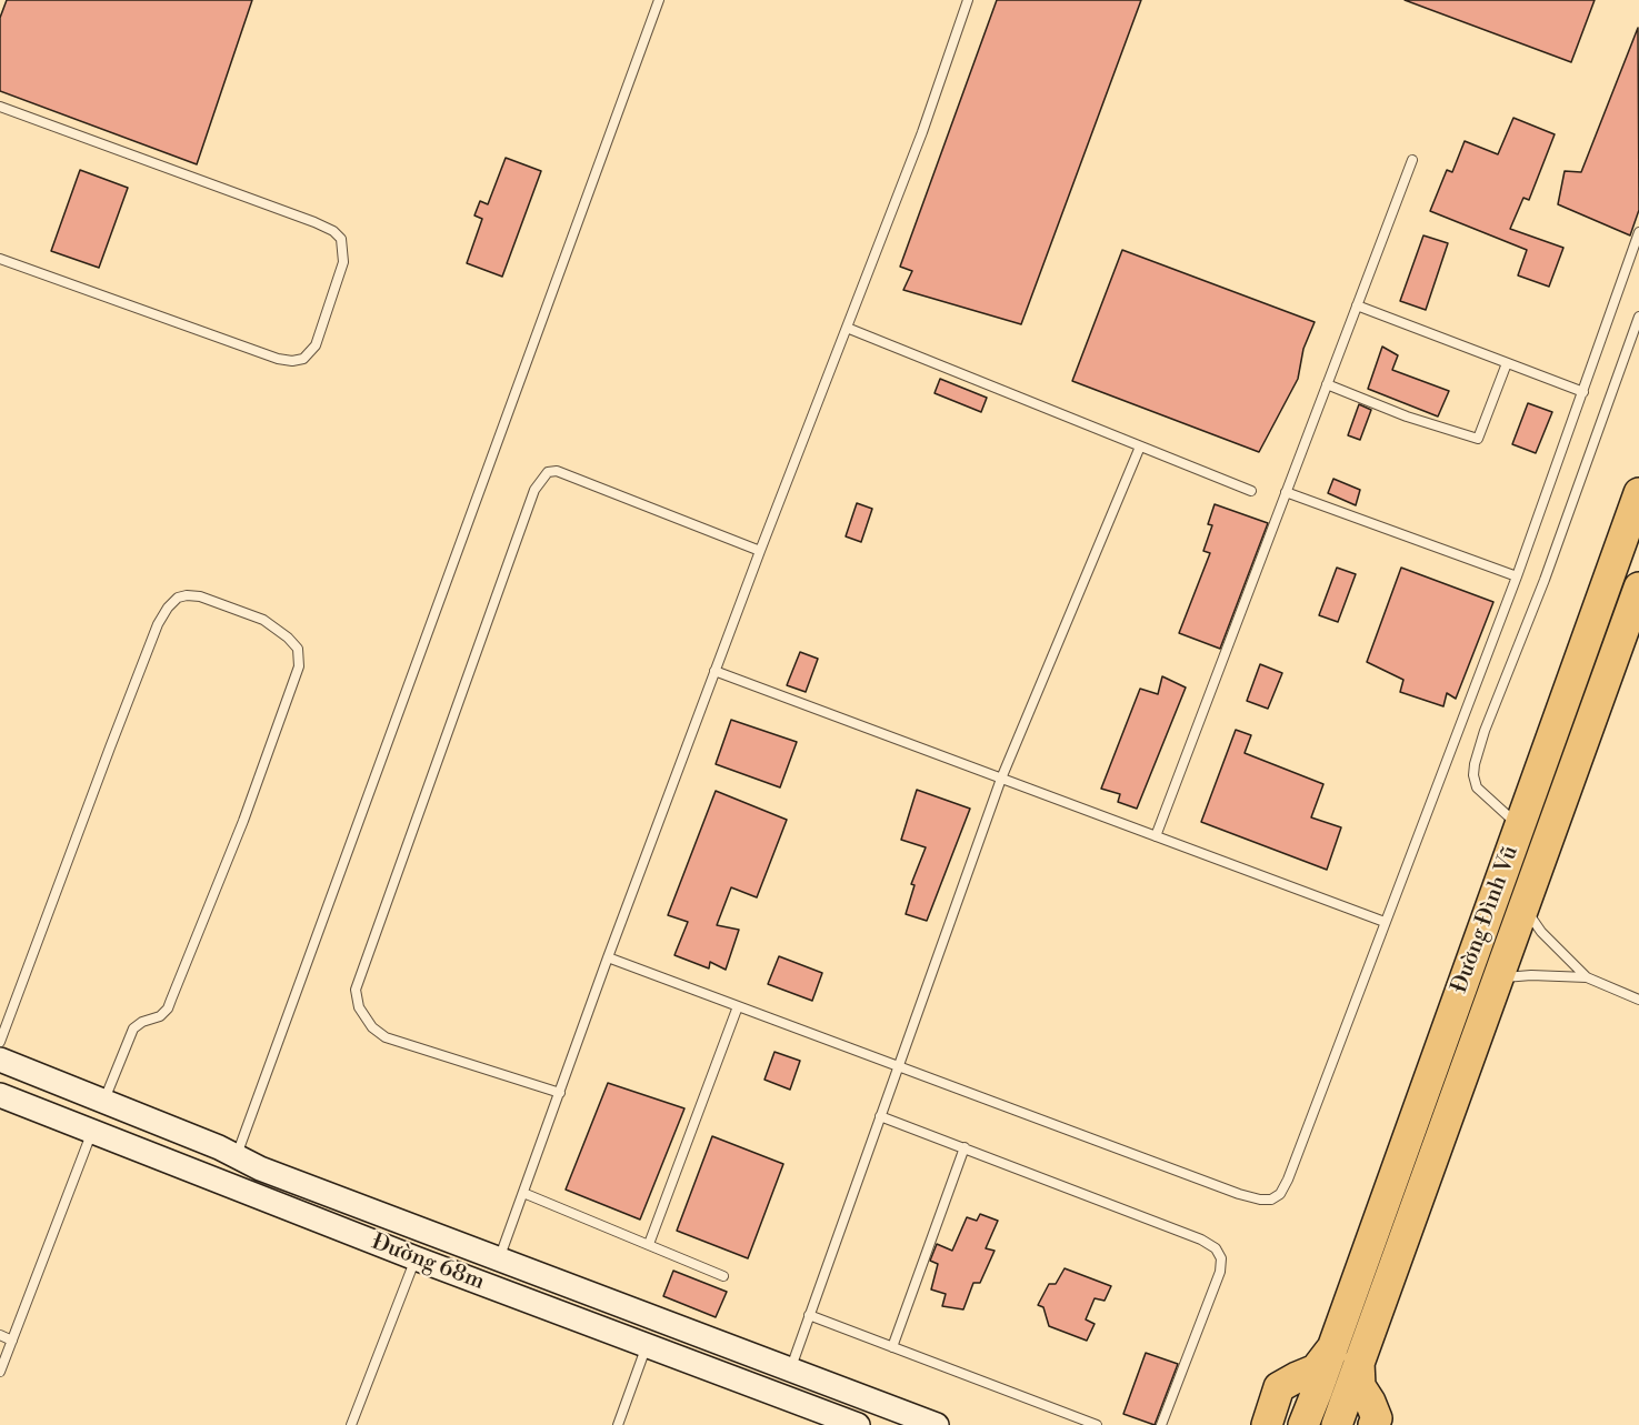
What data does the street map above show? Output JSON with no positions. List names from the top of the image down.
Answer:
{
  "streets": {
    "highway": ["Đường Đình Vũ"],
    "street": ["Đường 68m"]
  }
}
